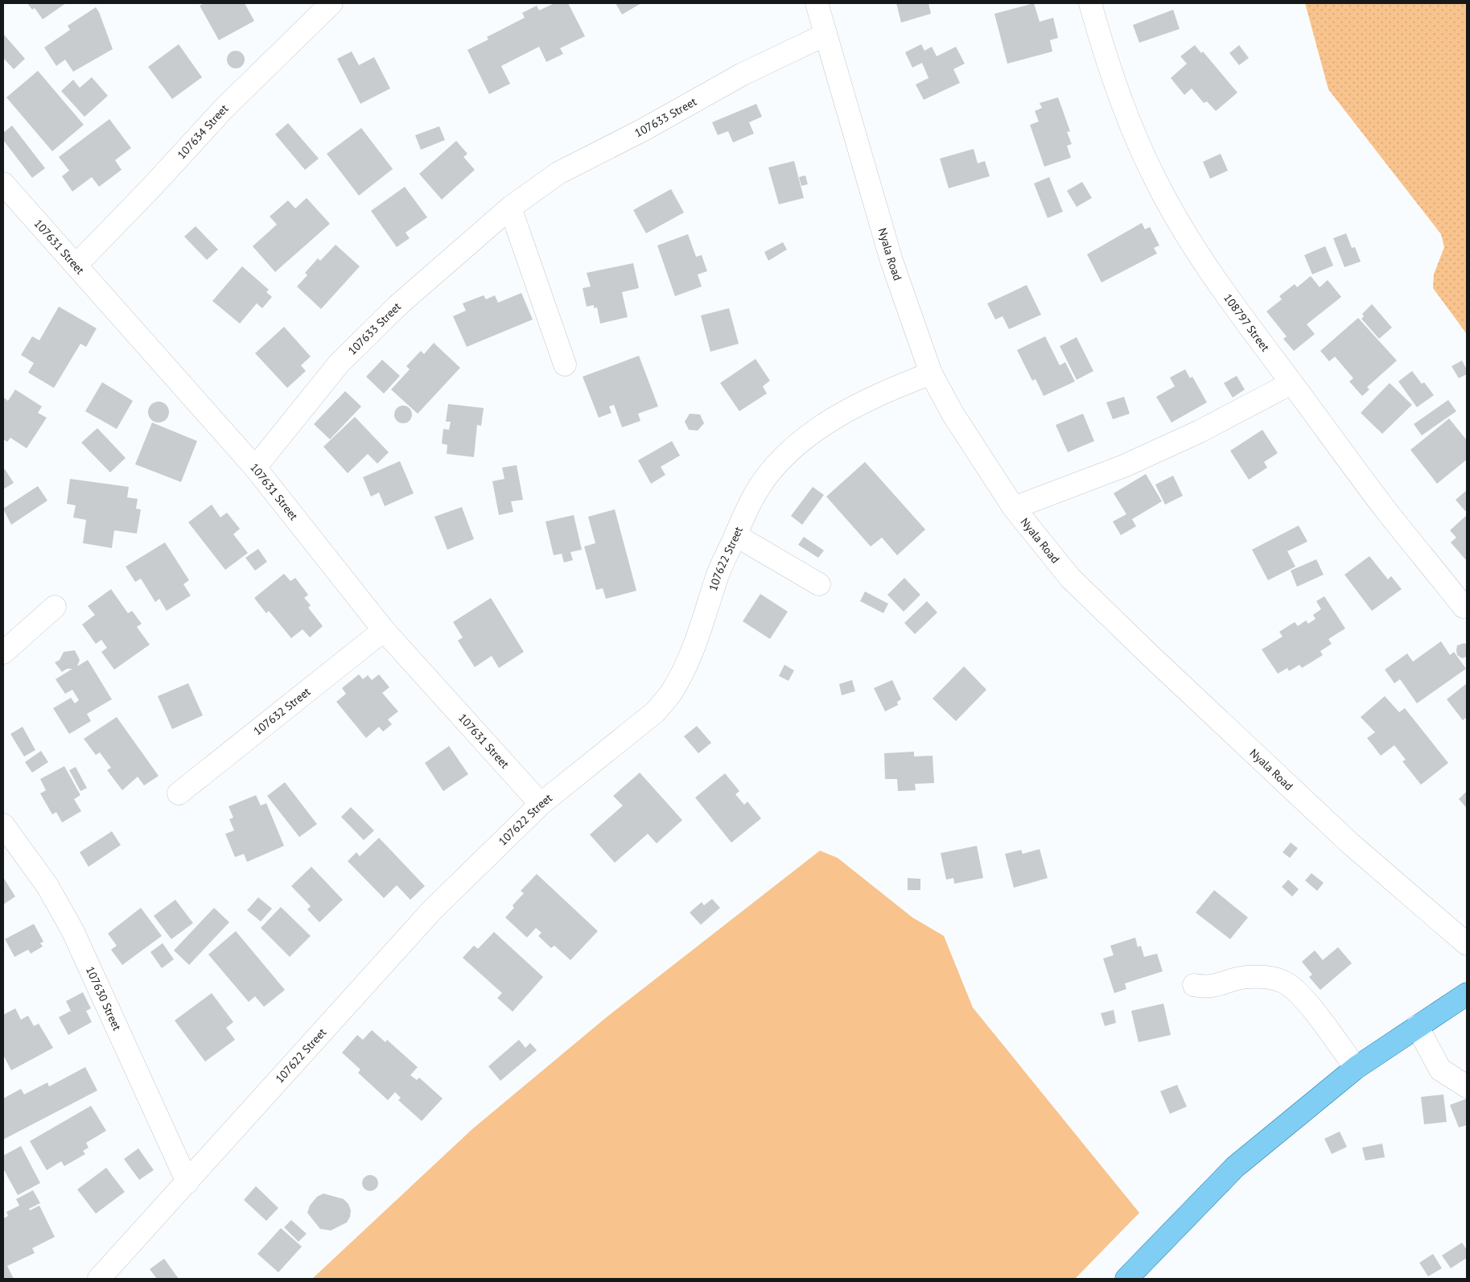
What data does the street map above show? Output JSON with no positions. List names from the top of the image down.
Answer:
{
  "streets": {
    "street": [
      "107633 Street",
      "107634 Street",
      "107631 Street",
      "Nyala Road",
      "108797 Street",
      "107622 Street",
      "107632 Street",
      "107630 Street"
    ]
  },
  "crossings": [
    ["107633 Street", "107631 Street"],
    ["107633 Street", "Nyala Road"],
    ["107634 Street", "107631 Street"],
    ["107631 Street", "107622 Street"],
    ["107631 Street", "107632 Street"],
    ["Nyala Road", "107622 Street"],
    ["107622 Street", "107630 Street"]
  ]
}
